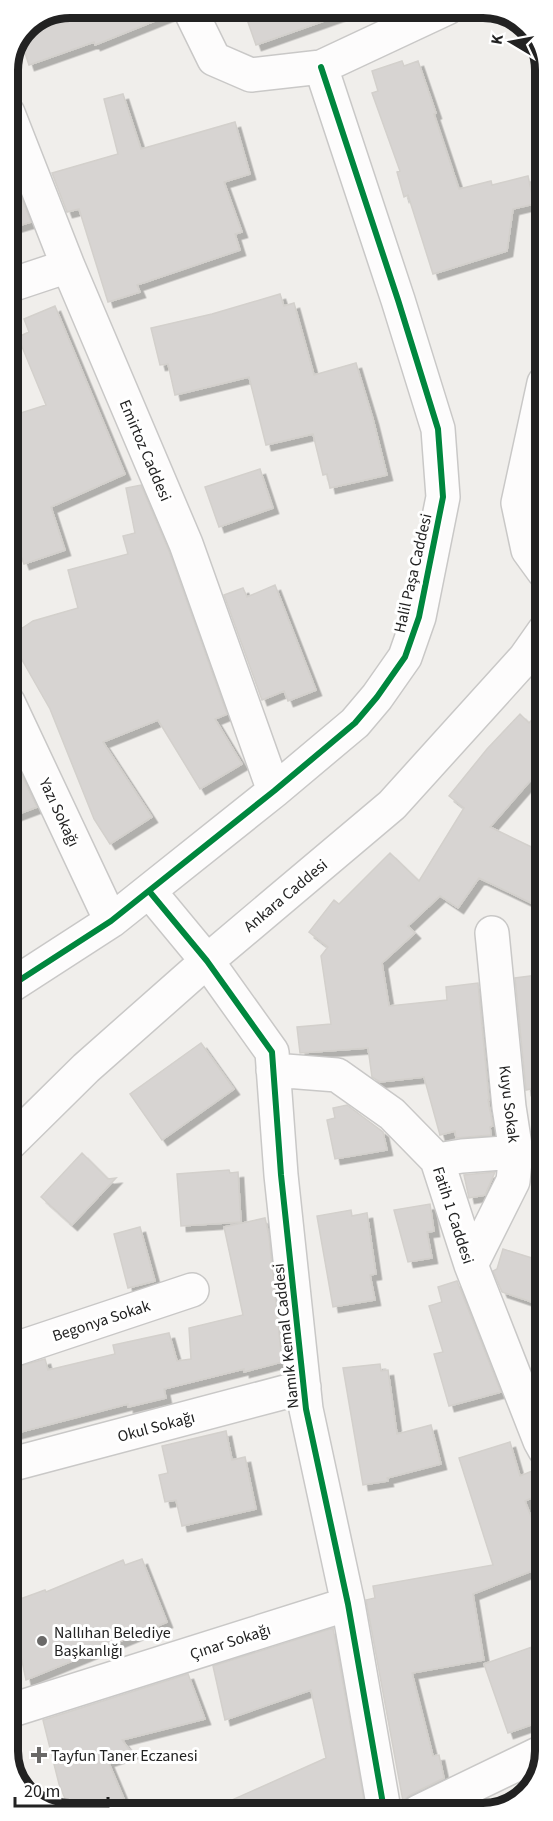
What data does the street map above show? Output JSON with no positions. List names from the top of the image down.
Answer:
{
  "streets": {
    "street": [
      "Emirtoz Caddesi",
      "Halil Paşa Caddesi",
      "Yazı Sokağı",
      "Ankara Caddesi",
      "Kuyu Sokak",
      "Fatih 1 Caddesi",
      "Begonya Sokak",
      "Namık Kemal Caddesi",
      "Okul Sokağı",
      "Çınar Sokağı"
    ]
  },
  "crossings": [
    ["Emirtoz Caddesi", "Halil Paşa Caddesi"],
    ["Halil Paşa Caddesi", "Yazı Sokağı"],
    ["Halil Paşa Caddesi", "Namık Kemal Caddesi"],
    ["Ankara Caddesi", "Namık Kemal Caddesi"],
    ["Kuyu Sokak", "Fatih 1 Caddesi"],
    ["Fatih 1 Caddesi", "Namık Kemal Caddesi"],
    ["Namık Kemal Caddesi", "Okul Sokağı"],
    ["Namık Kemal Caddesi", "Çınar Sokağı"]
  ],
  "places": {
    "other": ["Nallıhan Belediye Başkanlığı"],
    "health": ["Tayfun Taner Eczanesi"]
  },
  "scale_bar": "20 m",
  "north": "left"
}
